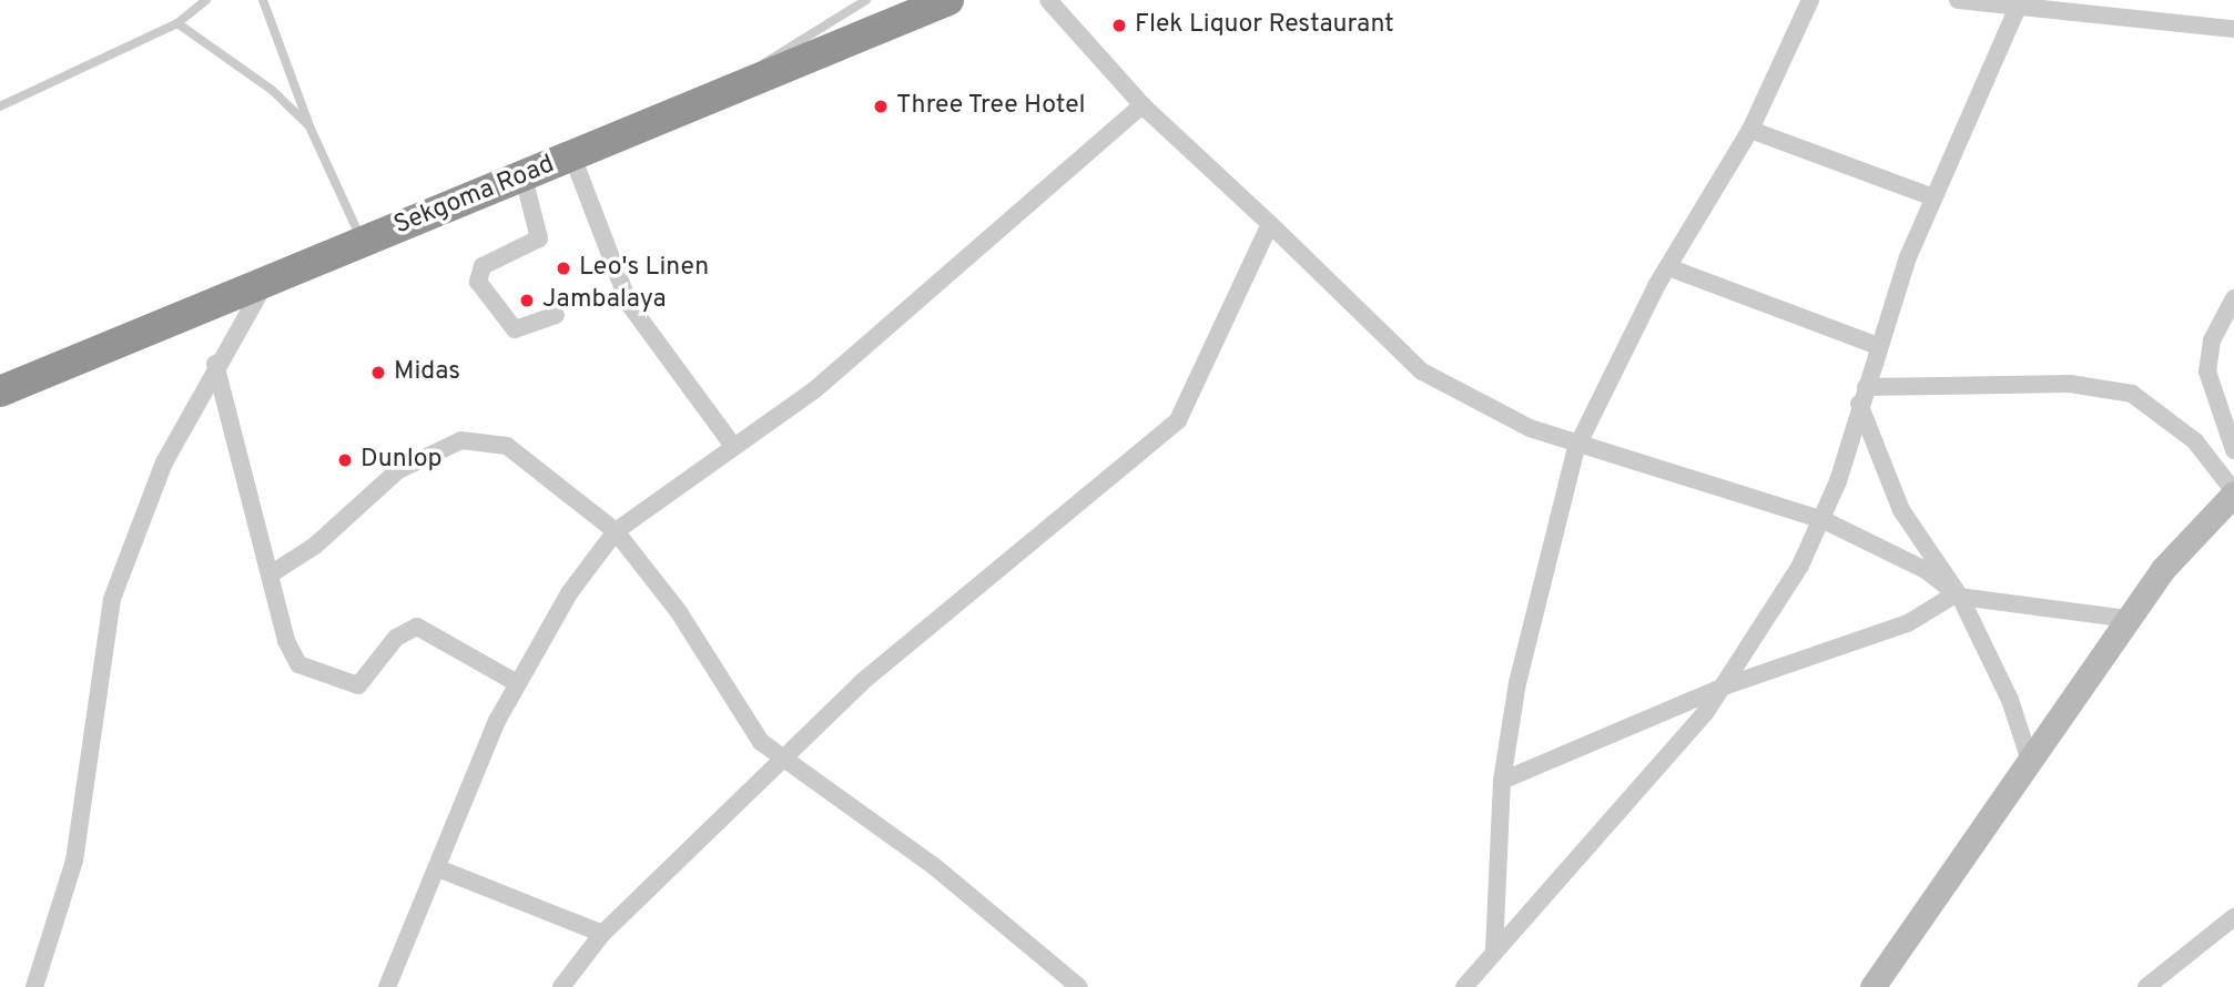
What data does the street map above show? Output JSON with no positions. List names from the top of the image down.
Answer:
{
  "streets": {
    "highway": ["Sekgoma Road"]
  },
  "places": [
    "Flek Liquor Restaurant",
    "Three Tree Hotel",
    "Leo's Linen",
    "Jambalaya",
    "Midas",
    "Dunlop"
  ]
}
